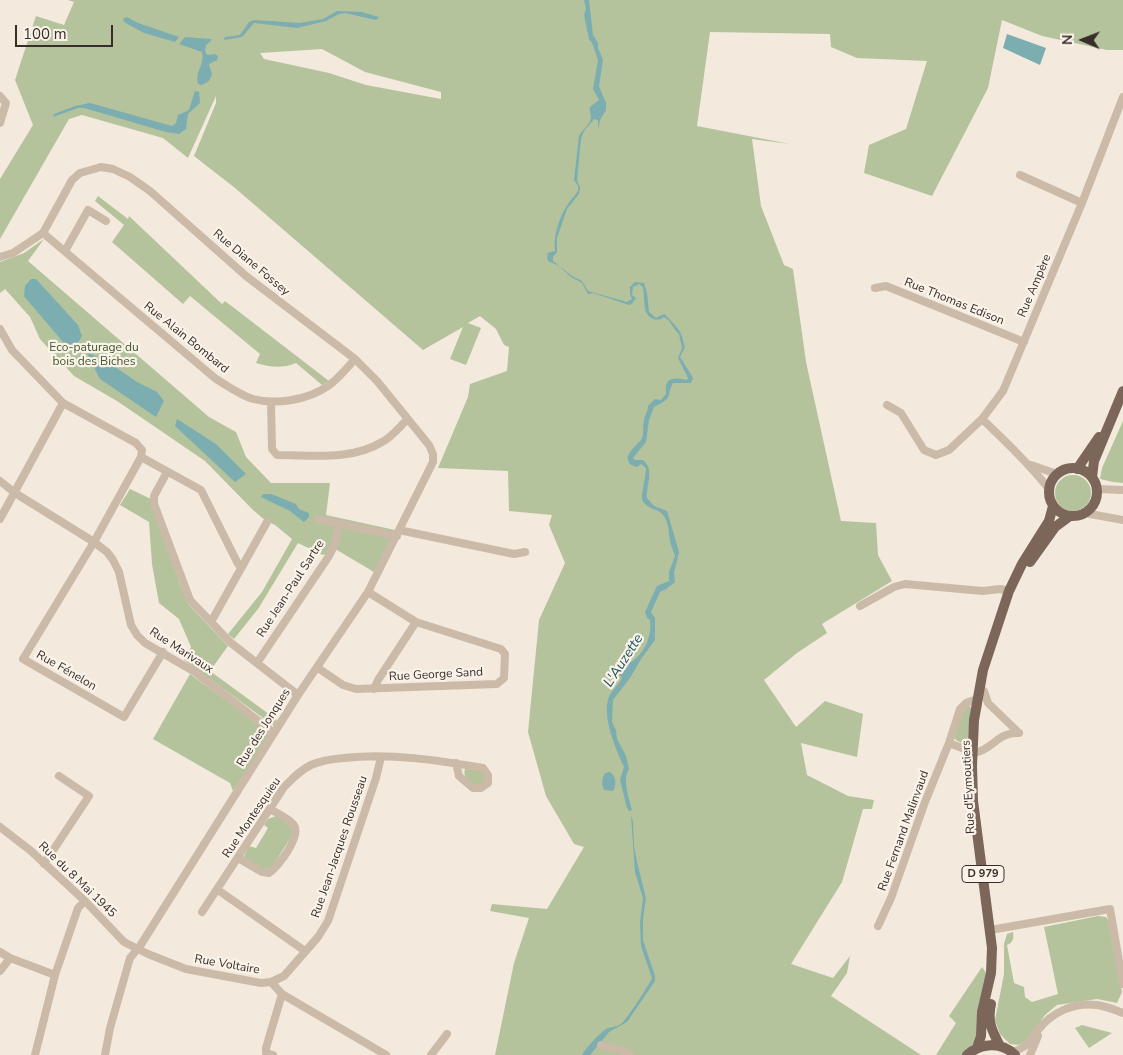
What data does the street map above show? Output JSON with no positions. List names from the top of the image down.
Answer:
{
  "streets": {
    "main road": ["Rue d'Eymoutiers", "D 979"],
    "street": [
      "Rue Diane Fossey",
      "Rue Ampère",
      "Rue Thomas Edison",
      "Rue Alain Bombard",
      "Rue Jean-Paul Sartre",
      "Rue Marivaux",
      "Rue Fénelon",
      "Rue George Sand",
      "Rue des Jonques",
      "Rue Montesquieu",
      "Rue Fernand Malinvaud",
      "Rue Jean-Jacques Rousseau",
      "Rue du 8 Mai 1945",
      "Rue Voltaire"
    ]
  },
  "crossings": [
    ["Rue Diane Fossey", "Rue Alain Bombard"],
    ["Rue Diane Fossey", "Rue des Jonques"],
    ["Rue Ampère", "Rue Thomas Edison"],
    ["Rue Marivaux", "Rue Fénelon"],
    ["Rue Marivaux", "Rue des Jonques"],
    ["Rue George Sand", "Rue des Jonques"],
    ["Rue des Jonques", "Rue du 8 Mai 1945"],
    ["Rue des Jonques", "Rue Voltaire"],
    ["Rue d'Eymoutiers", "Rue Fernand Malinvaud"],
    ["Rue d'Eymoutiers", "D 979"],
    ["Rue Montesquieu", "Rue Jean-Jacques Rousseau"],
    ["Rue Fernand Malinvaud", "D 979"],
    ["Rue Jean-Jacques Rousseau", "Rue Voltaire"],
    ["Rue du 8 Mai 1945", "Rue Voltaire"]
  ],
  "water": ["L'Auzette"],
  "parks": ["Eco-paturage du bois des Biches"],
  "scale_bar": "100 m",
  "north": "left"
}
